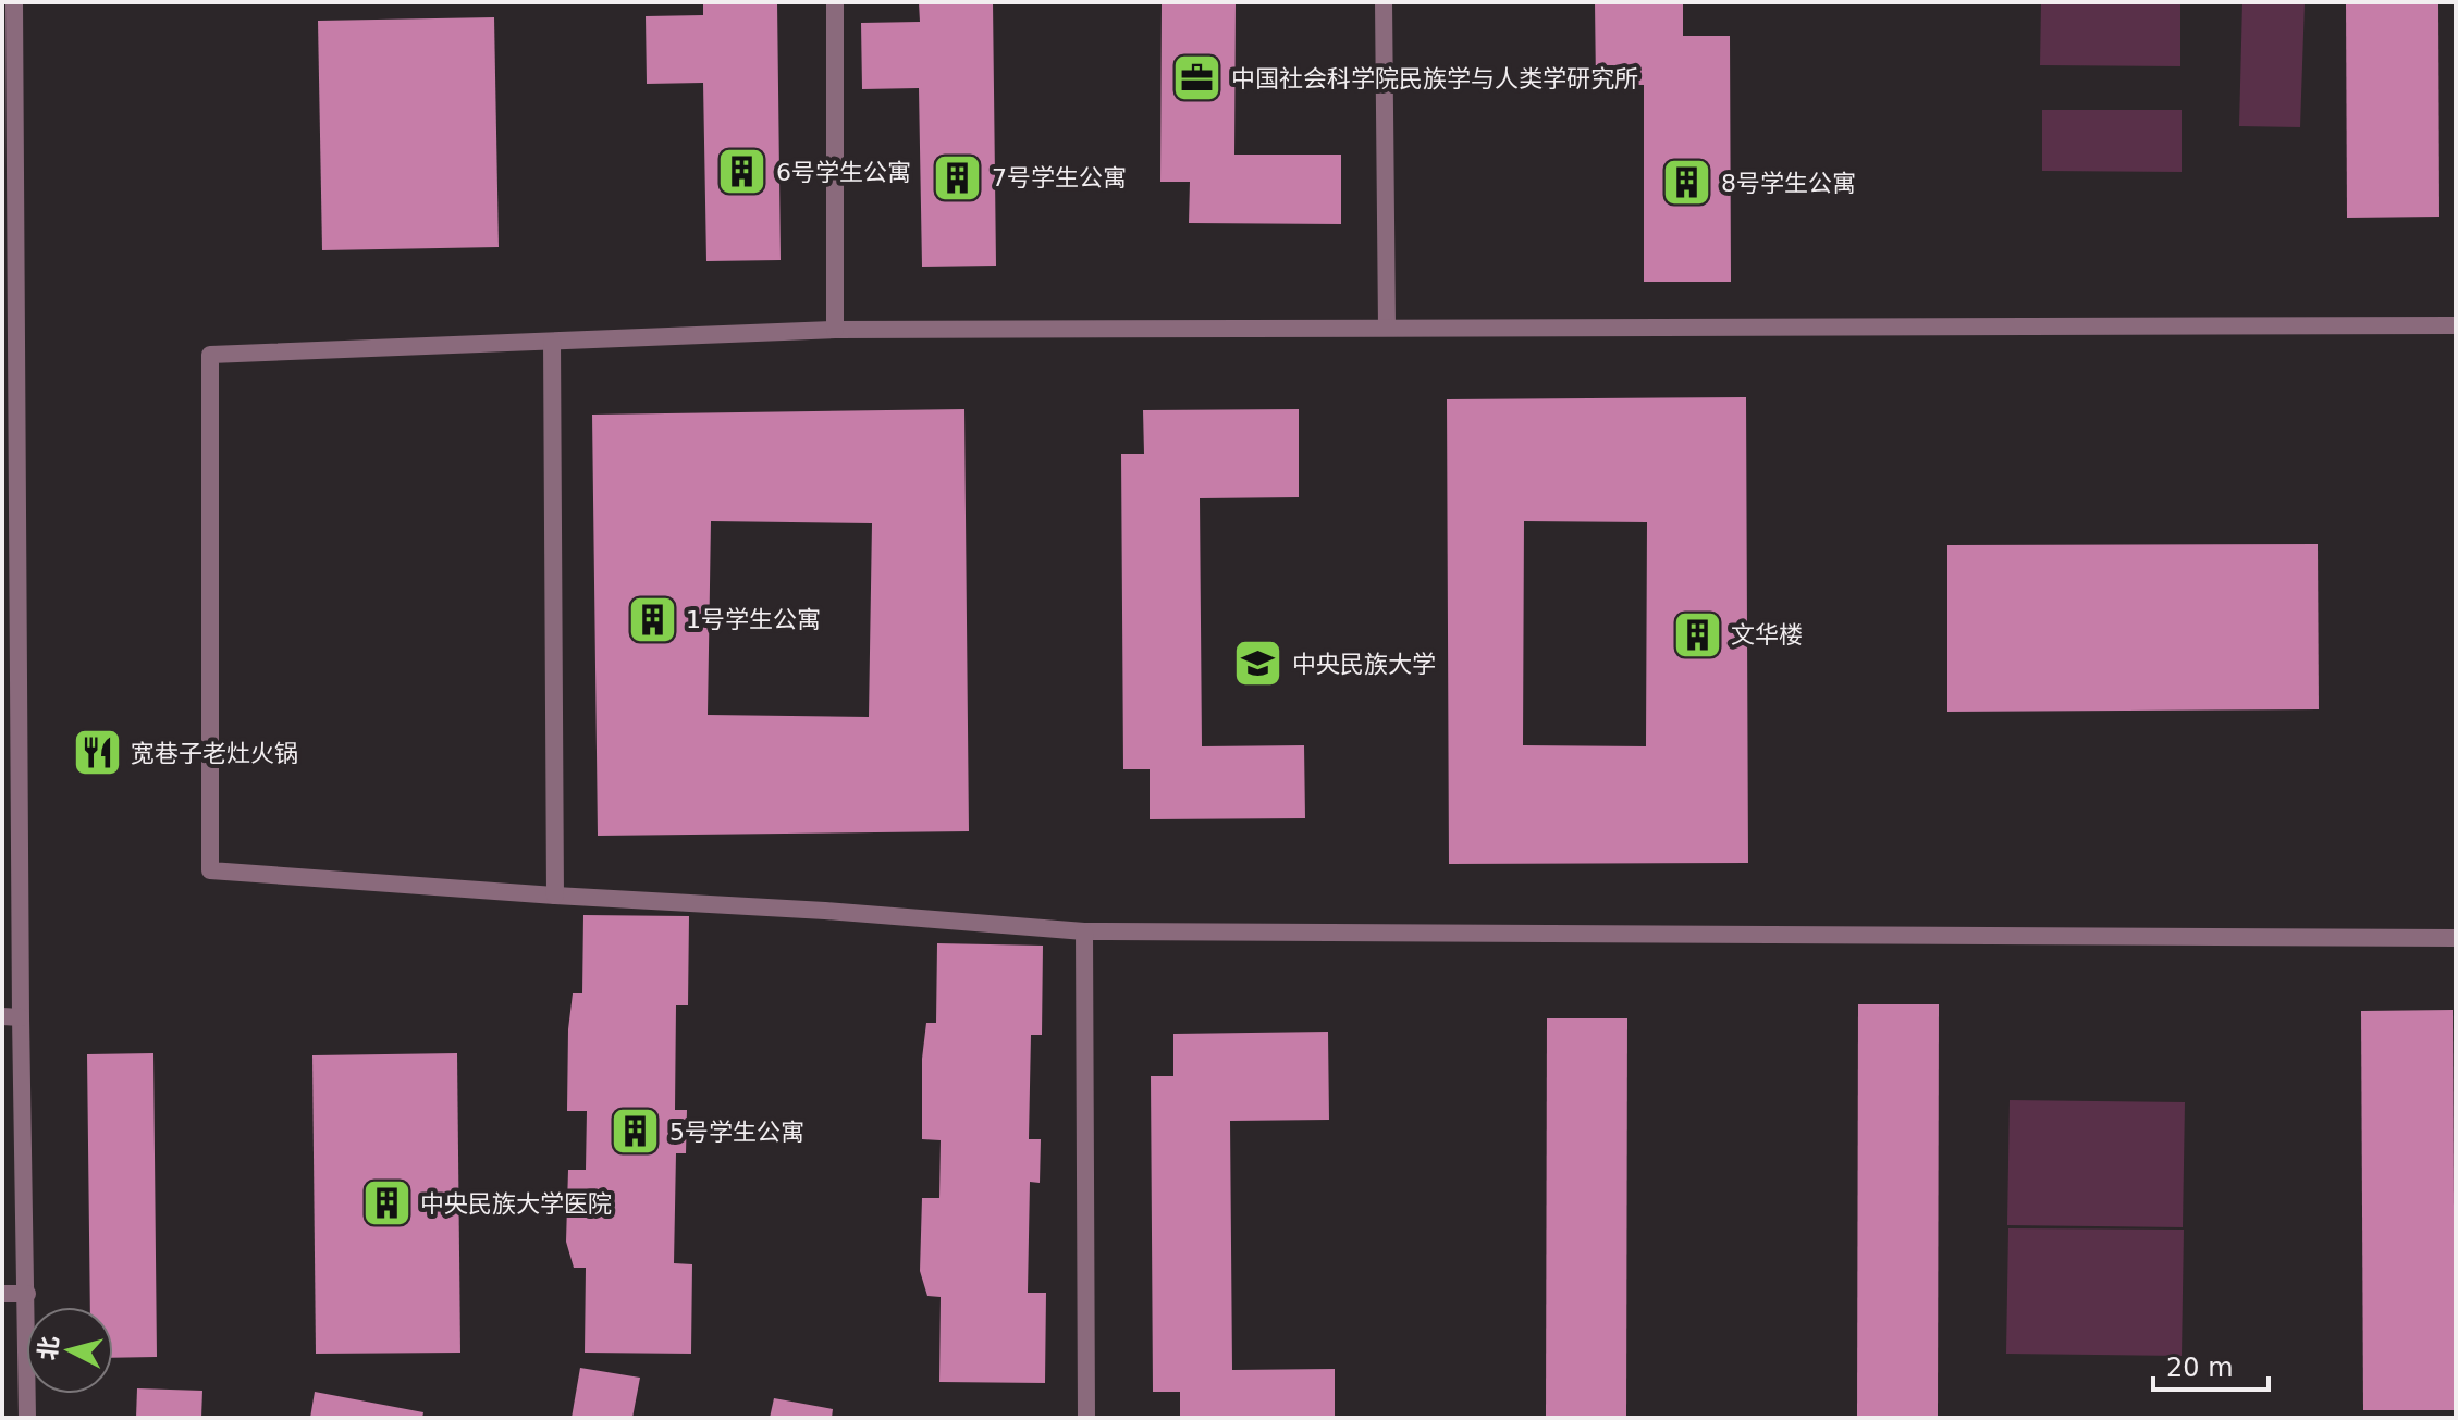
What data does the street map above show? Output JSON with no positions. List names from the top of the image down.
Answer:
{
  "places": {
    "office": ["中国社会科学院民族学与人类学研究所"],
    "building": [
      "6号学生公寓",
      "7号学生公寓",
      "8号学生公寓",
      "1号学生公寓",
      "文华楼",
      "5号学生公寓",
      "中央民族大学医院"
    ],
    "school or university": ["中央民族大学"],
    "restaurant": ["宽巷子老灶火锅"]
  },
  "scale_bar": "20 m",
  "north": "left"
}
